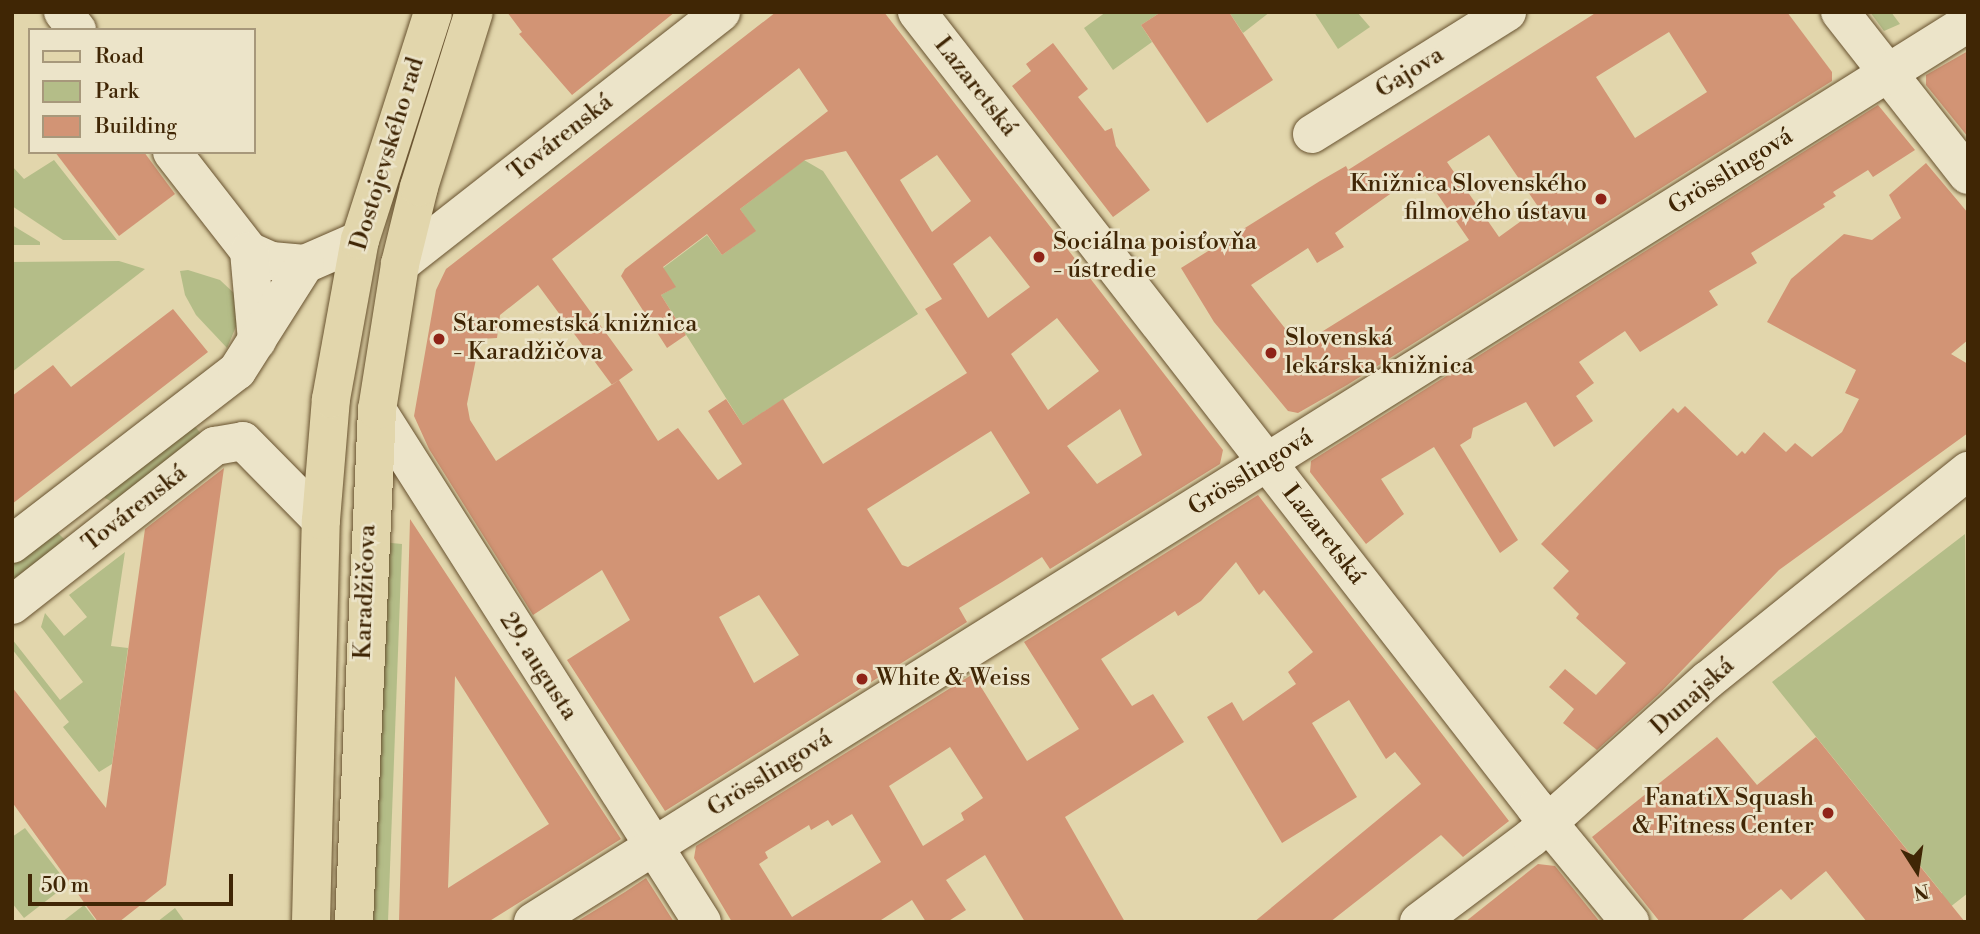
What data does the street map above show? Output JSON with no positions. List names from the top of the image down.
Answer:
{
  "streets": {
    "main road": ["Dostojevského rad", "Karadžičova"],
    "street": [
      "Gajova",
      "Lazaretská",
      "Továrenská",
      "Grösslingová",
      "29. augusta",
      "Dunajská"
    ]
  },
  "crossings": [
    ["Lazaretská", "Grösslingová"],
    ["Lazaretská", "Dunajská"],
    ["Továrenská", "Dostojevského rad"],
    ["Továrenská", "Karadžičova"],
    ["Dostojevského rad", "Karadžičova"],
    ["Grösslingová", "29. augusta"],
    ["Karadžičova", "29. augusta"]
  ],
  "places": [
    "Knižnica Slovenského filmového ústavu",
    "Sociálna poisťovňa - ústredie",
    "Staromestská knižnica - Karadžičova",
    "Slovenská lekárska knižnica",
    "White & Weiss",
    "FanatiX Squash & Fitness Center"
  ],
  "legend": ["Road", "Park", "Building"],
  "scale_bar": "50 m",
  "north": "bottom"
}
